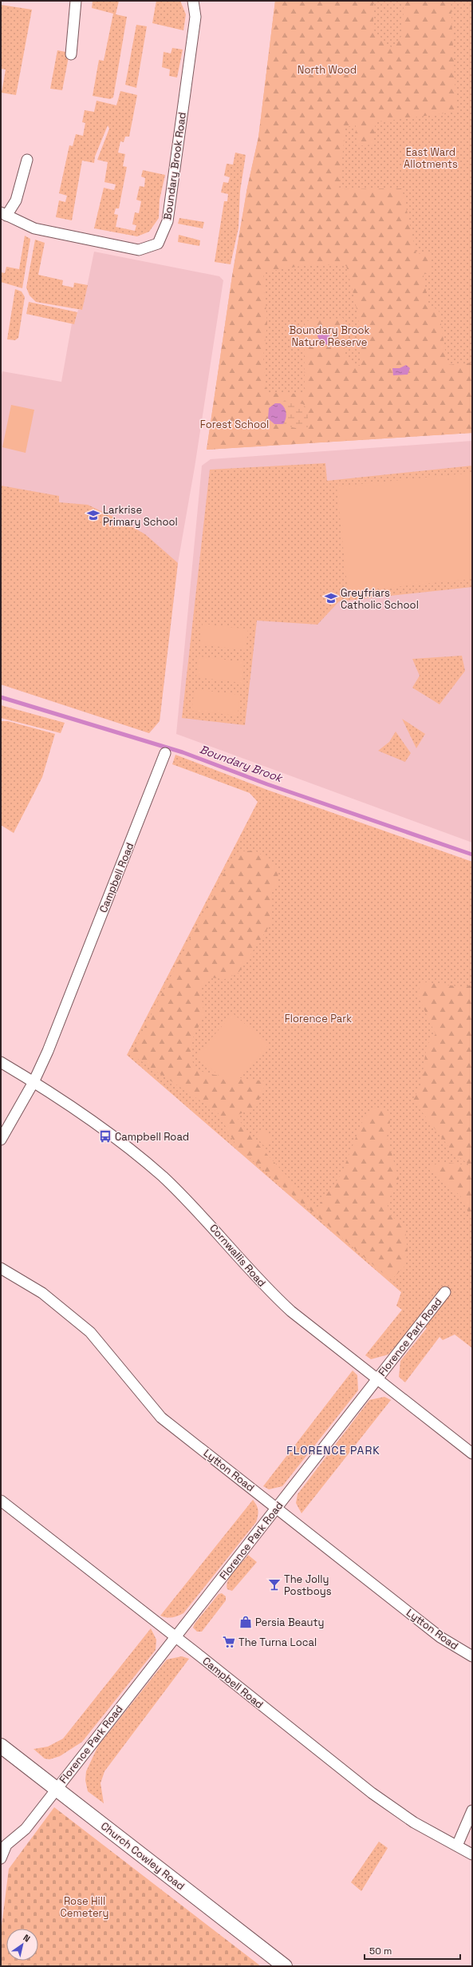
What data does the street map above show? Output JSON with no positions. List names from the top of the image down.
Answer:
{
  "streets": {
    "main road": ["Church Cowley Road"],
    "street": [
      "Boundary Brook Road",
      "Campbell Road",
      "Cornwallis Road",
      "Florence Park Road",
      "Lytton Road"
    ]
  },
  "crossings": [
    ["Campbell Road", "Cornwallis Road"],
    ["Campbell Road", "Florence Park Road"],
    ["Cornwallis Road", "Florence Park Road"],
    ["Florence Park Road", "Lytton Road"],
    ["Florence Park Road", "Church Cowley Road"]
  ],
  "districts": ["FLORENCE PARK"],
  "water": ["Boundary Brook"],
  "parks": [
    "North Wood",
    "East Ward Allotments",
    "Boundary Brook Nature Reserve",
    "Forest School",
    "Florence Park",
    "Rose Hill Cemetery"
  ],
  "places": {
    "school or university": ["Larkrise Primary School", "Greyfriars Catholic School"],
    "bus stop": ["Campbell Road"],
    "bar": ["The Jolly Postboys"],
    "shop": ["Persia Beauty"],
    "supermarket": ["The Turna Local"]
  },
  "scale_bar": "50 m",
  "north": "top right"
}
